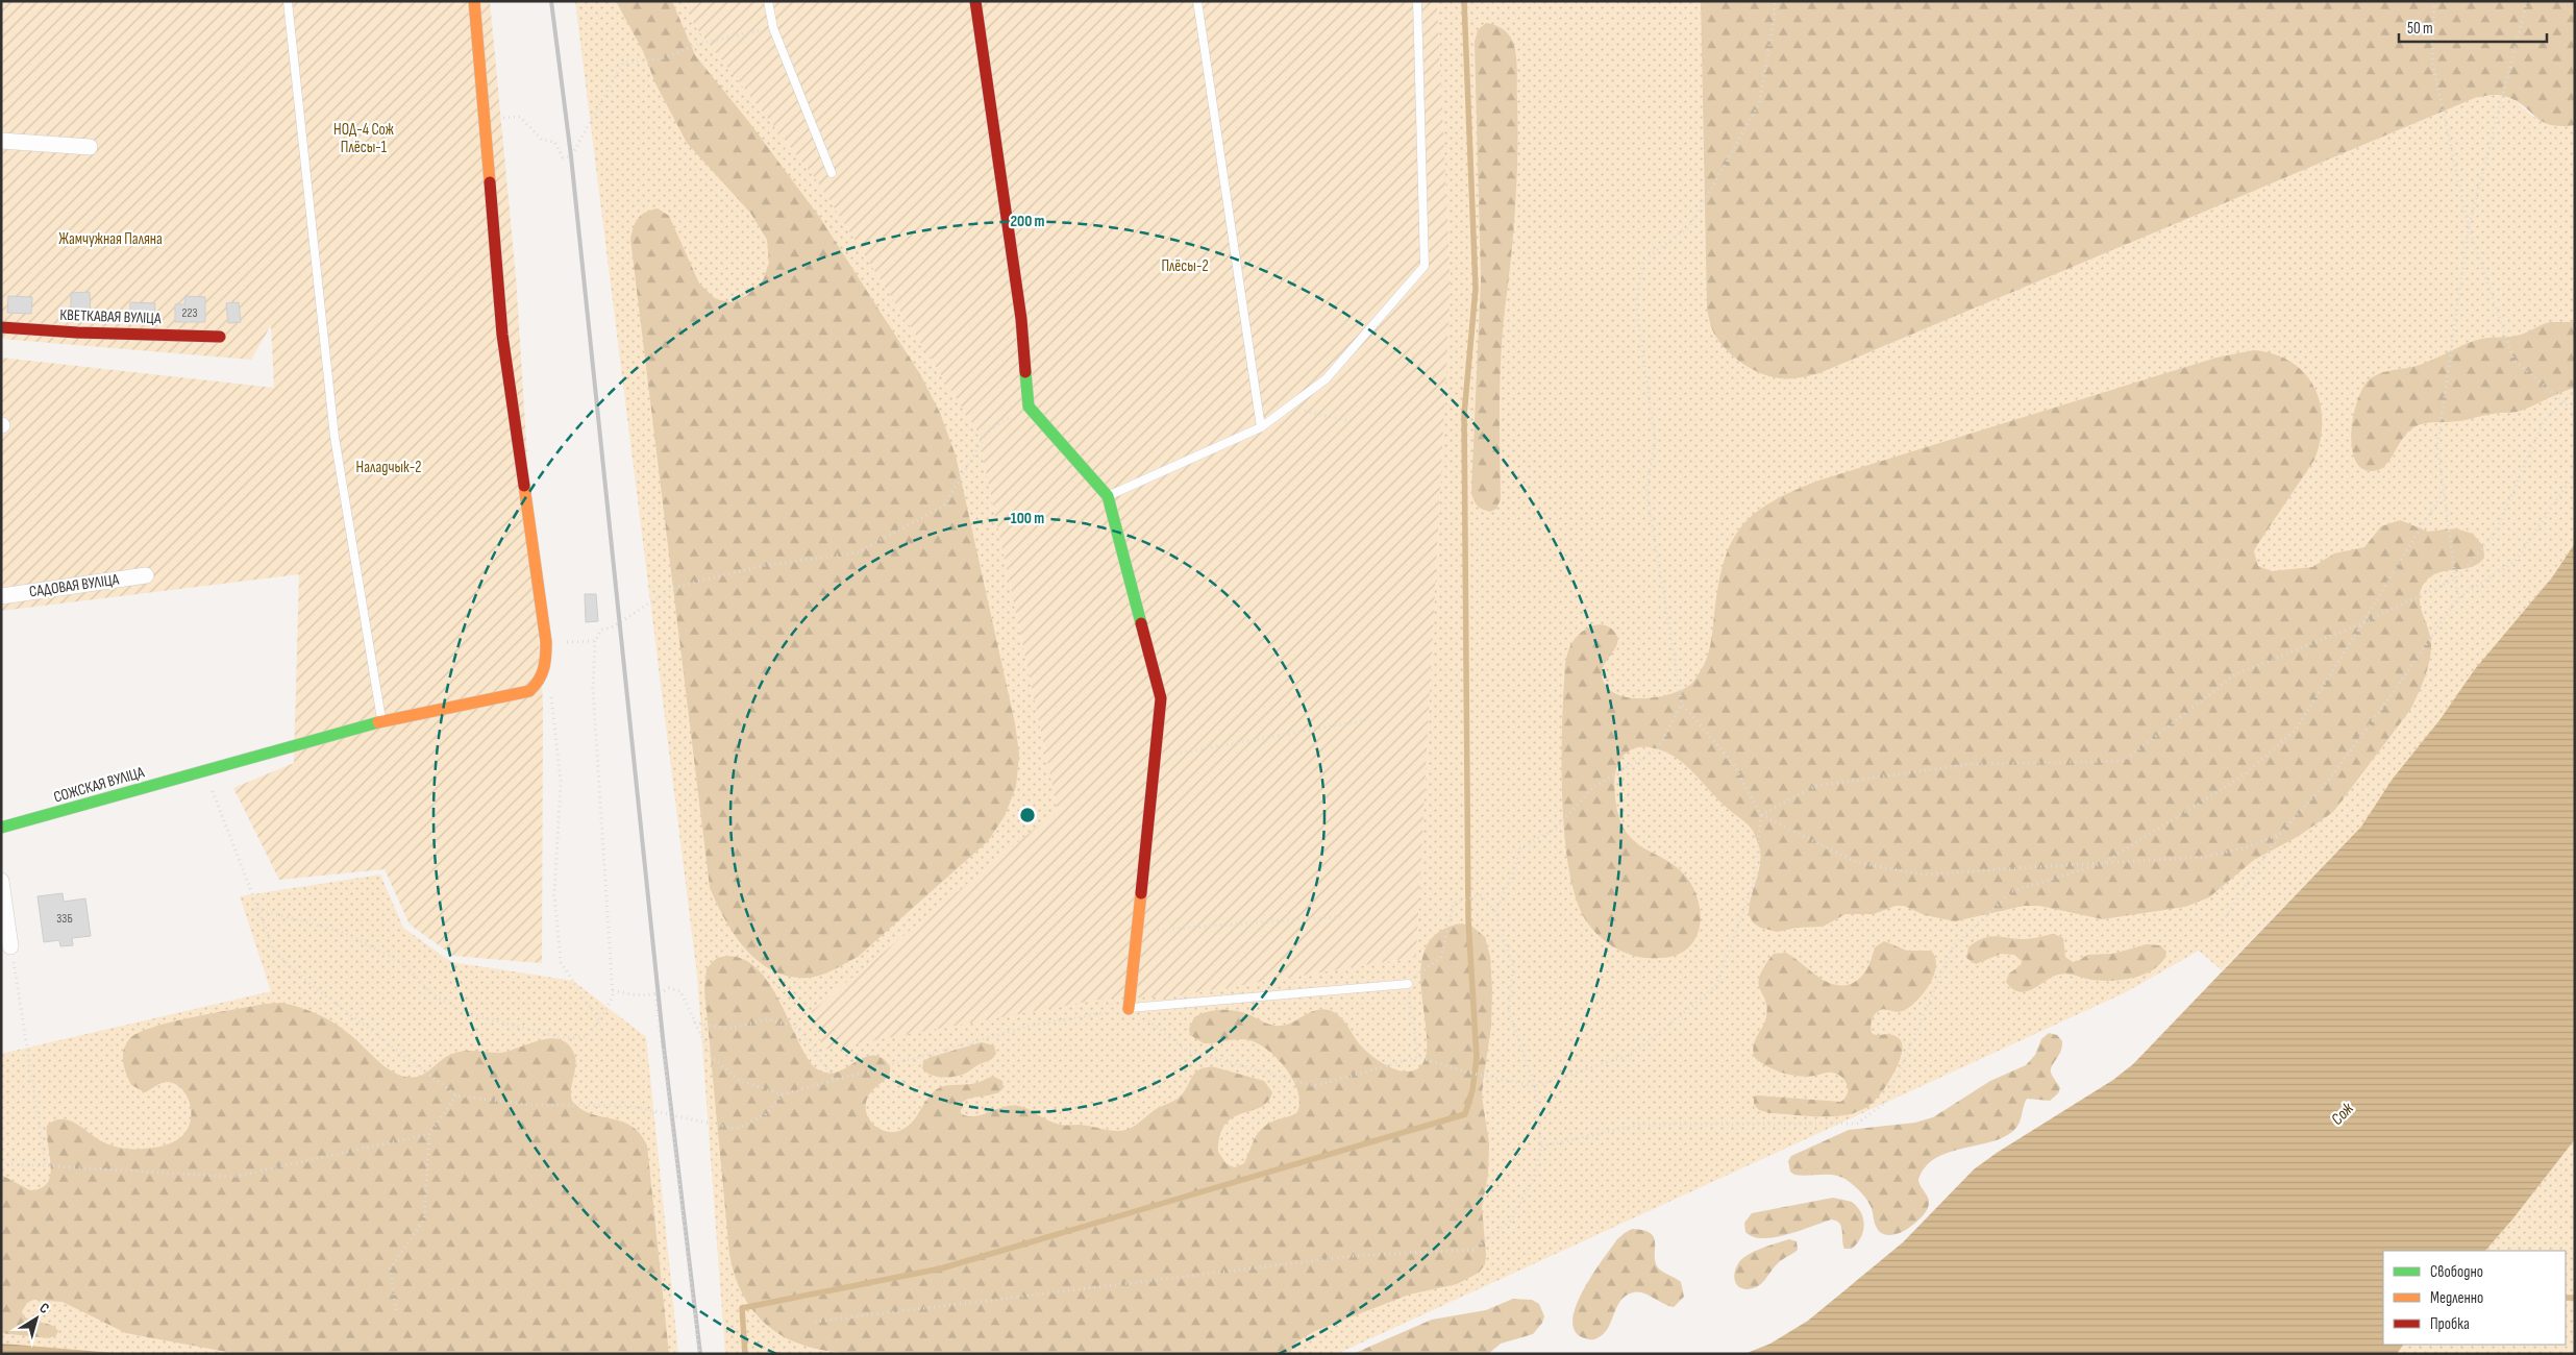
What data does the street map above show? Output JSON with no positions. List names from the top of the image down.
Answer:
{
  "streets": {
    "street": ["КВЕТКАВАЯ ВУЛІЦА", "САДОВАЯ ВУЛІЦА", "СОЖСКАЯ ВУЛІЦА"]
  },
  "water": ["Сож"],
  "parks": [
    "НОД-4 Сож Плёсы-1",
    "Жамчужная Паляна",
    "Плёсы-2",
    "Наладчык-2"
  ],
  "house_numbers": ["223", "33Б"],
  "legend": ["Свободно", "Медленно", "Пробка"],
  "scale_bar": "50 m",
  "north": "top right",
  "rings": ["200 m", "100 m"]
}
